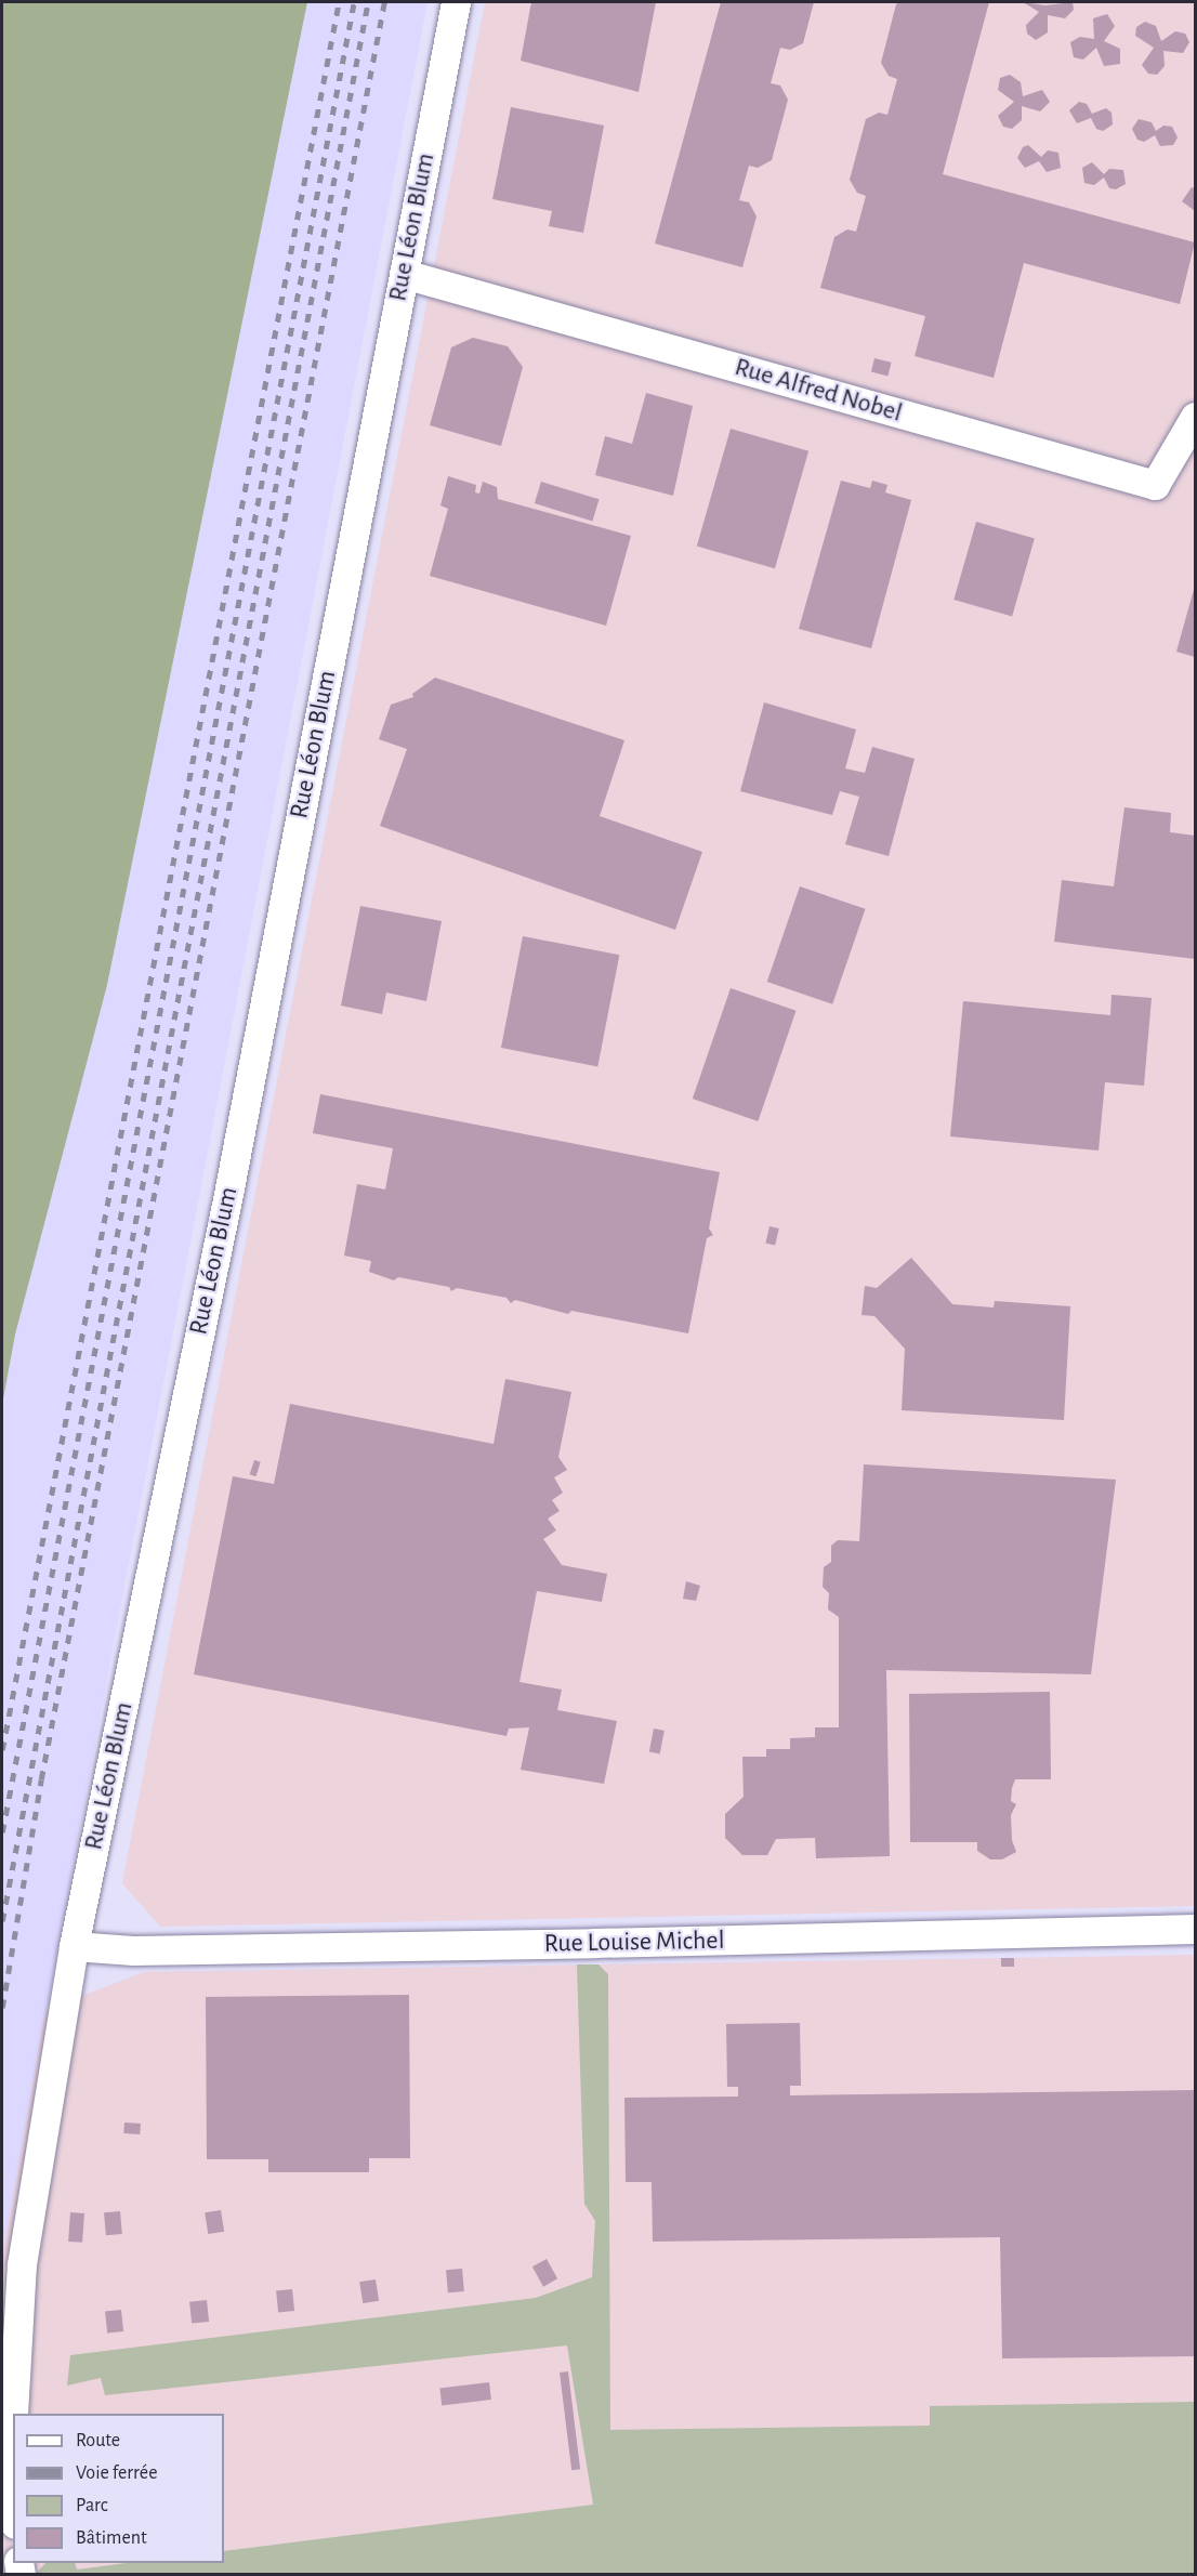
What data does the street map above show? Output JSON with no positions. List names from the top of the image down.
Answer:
{
  "streets": {
    "street": ["Rue Léon Blum", "Rue Alfred Nobel", "Rue Louise Michel"]
  },
  "crossings": [
    ["Rue Léon Blum", "Rue Alfred Nobel"],
    ["Rue Léon Blum", "Rue Louise Michel"]
  ],
  "legend": [
    "Route",
    "Voie ferrée",
    "Parc",
    "Bâtiment"
  ]
}
